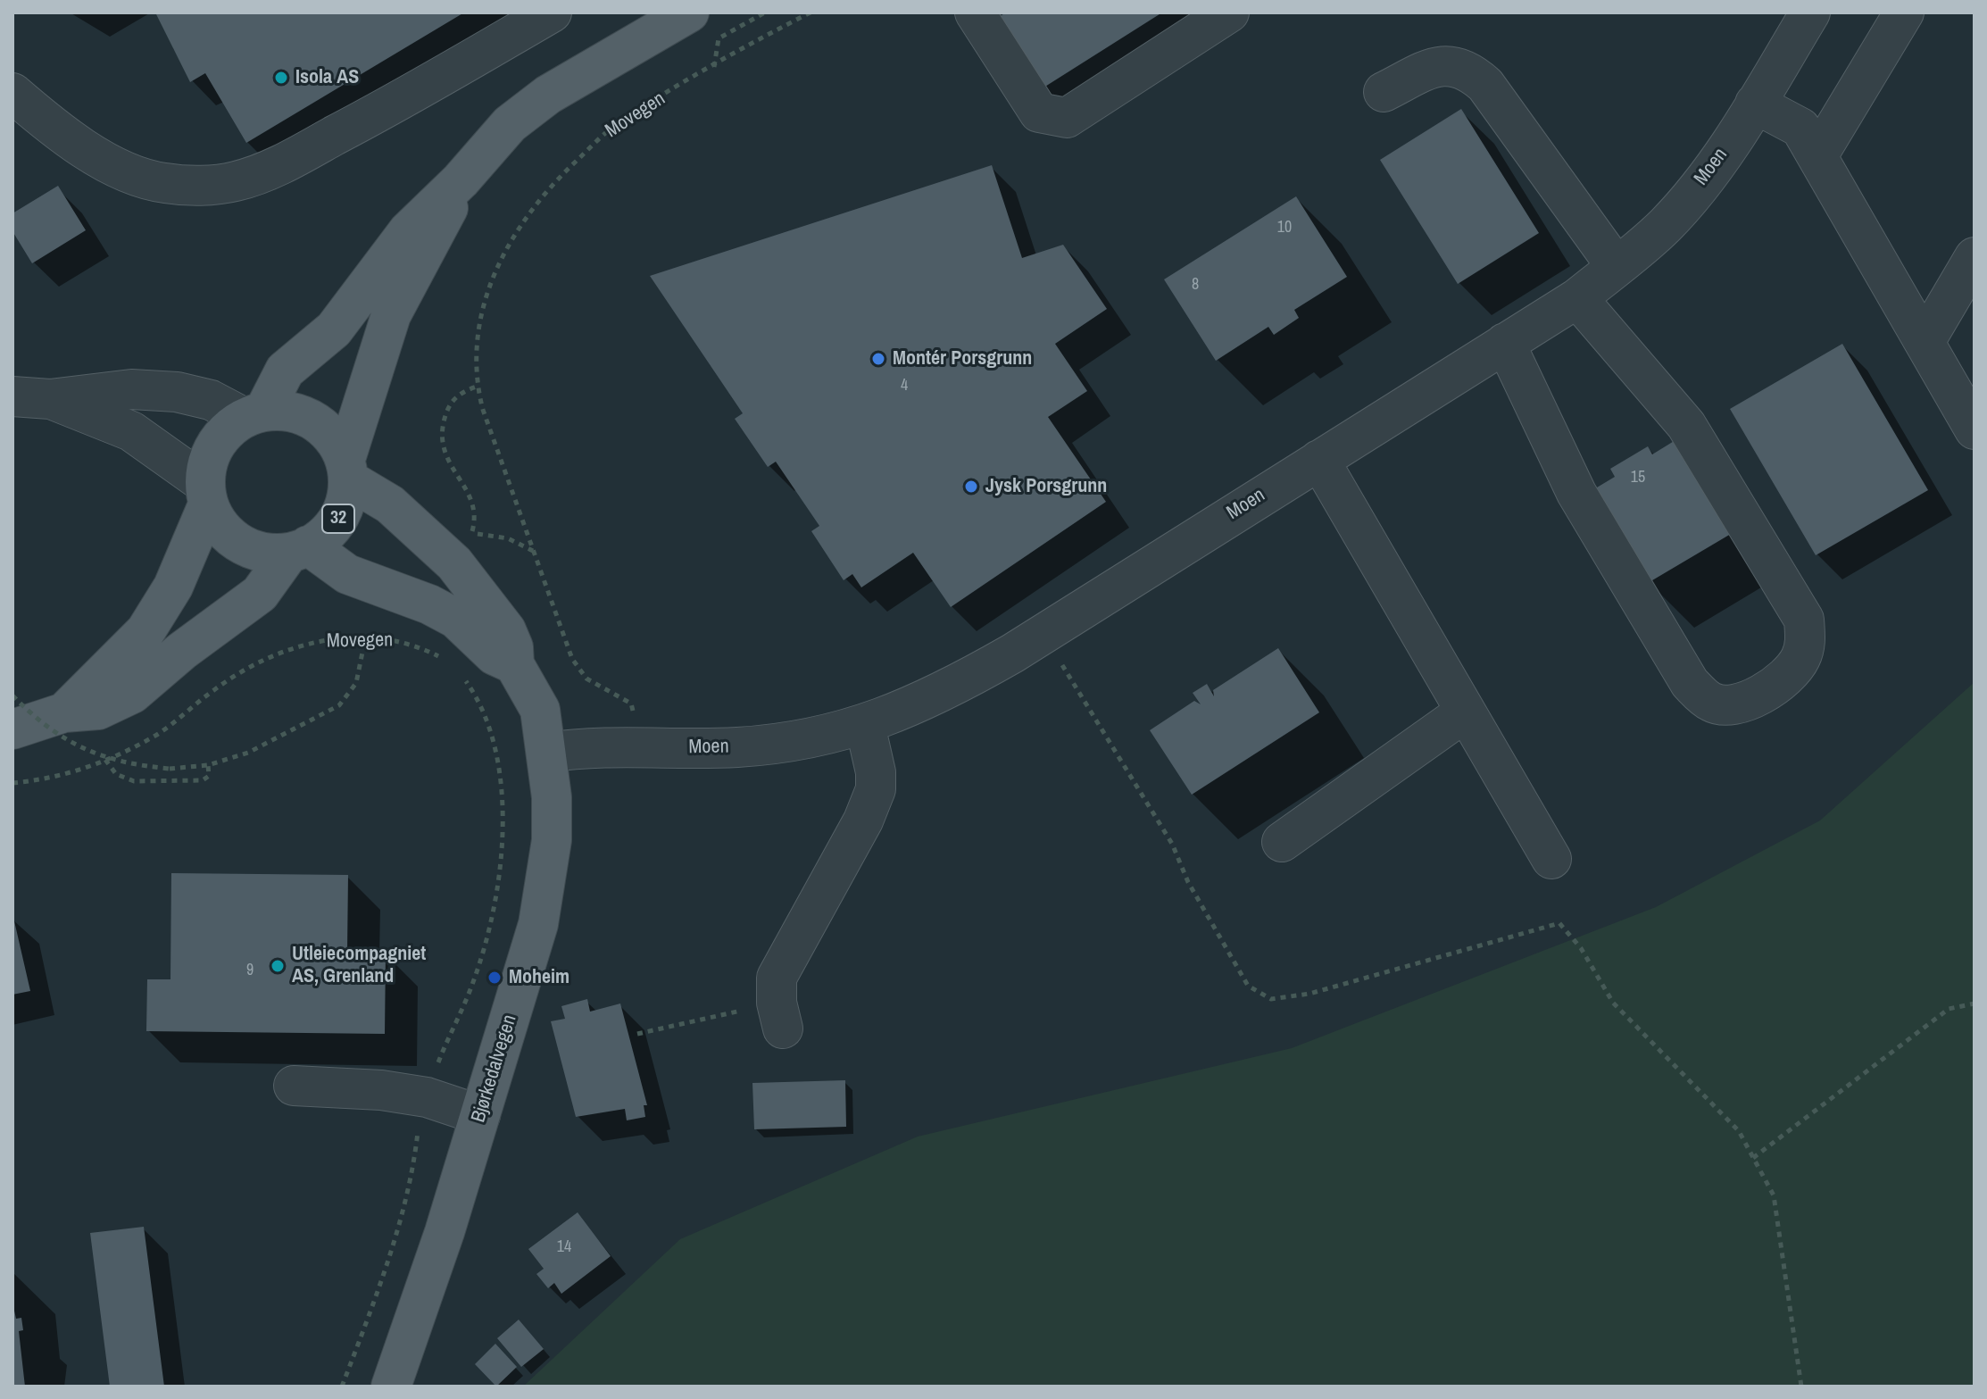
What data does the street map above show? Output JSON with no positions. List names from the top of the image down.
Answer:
{
  "streets": {
    "main road": ["32", "Bjørkedalvegen"],
    "street": ["Moen"],
    "path": ["Movegen"]
  },
  "crossings": [
    ["Moen", "Bjørkedalvegen"],
    ["32", "Bjørkedalvegen"]
  ],
  "places": [
    "Isola AS",
    "Montér Porsgrunn",
    "Jysk Porsgrunn",
    "Utleiecompagniet AS, Grenland",
    "Moheim"
  ],
  "house_numbers": [
    "10",
    "8",
    "4",
    "15",
    "9",
    "14"
  ]
}
